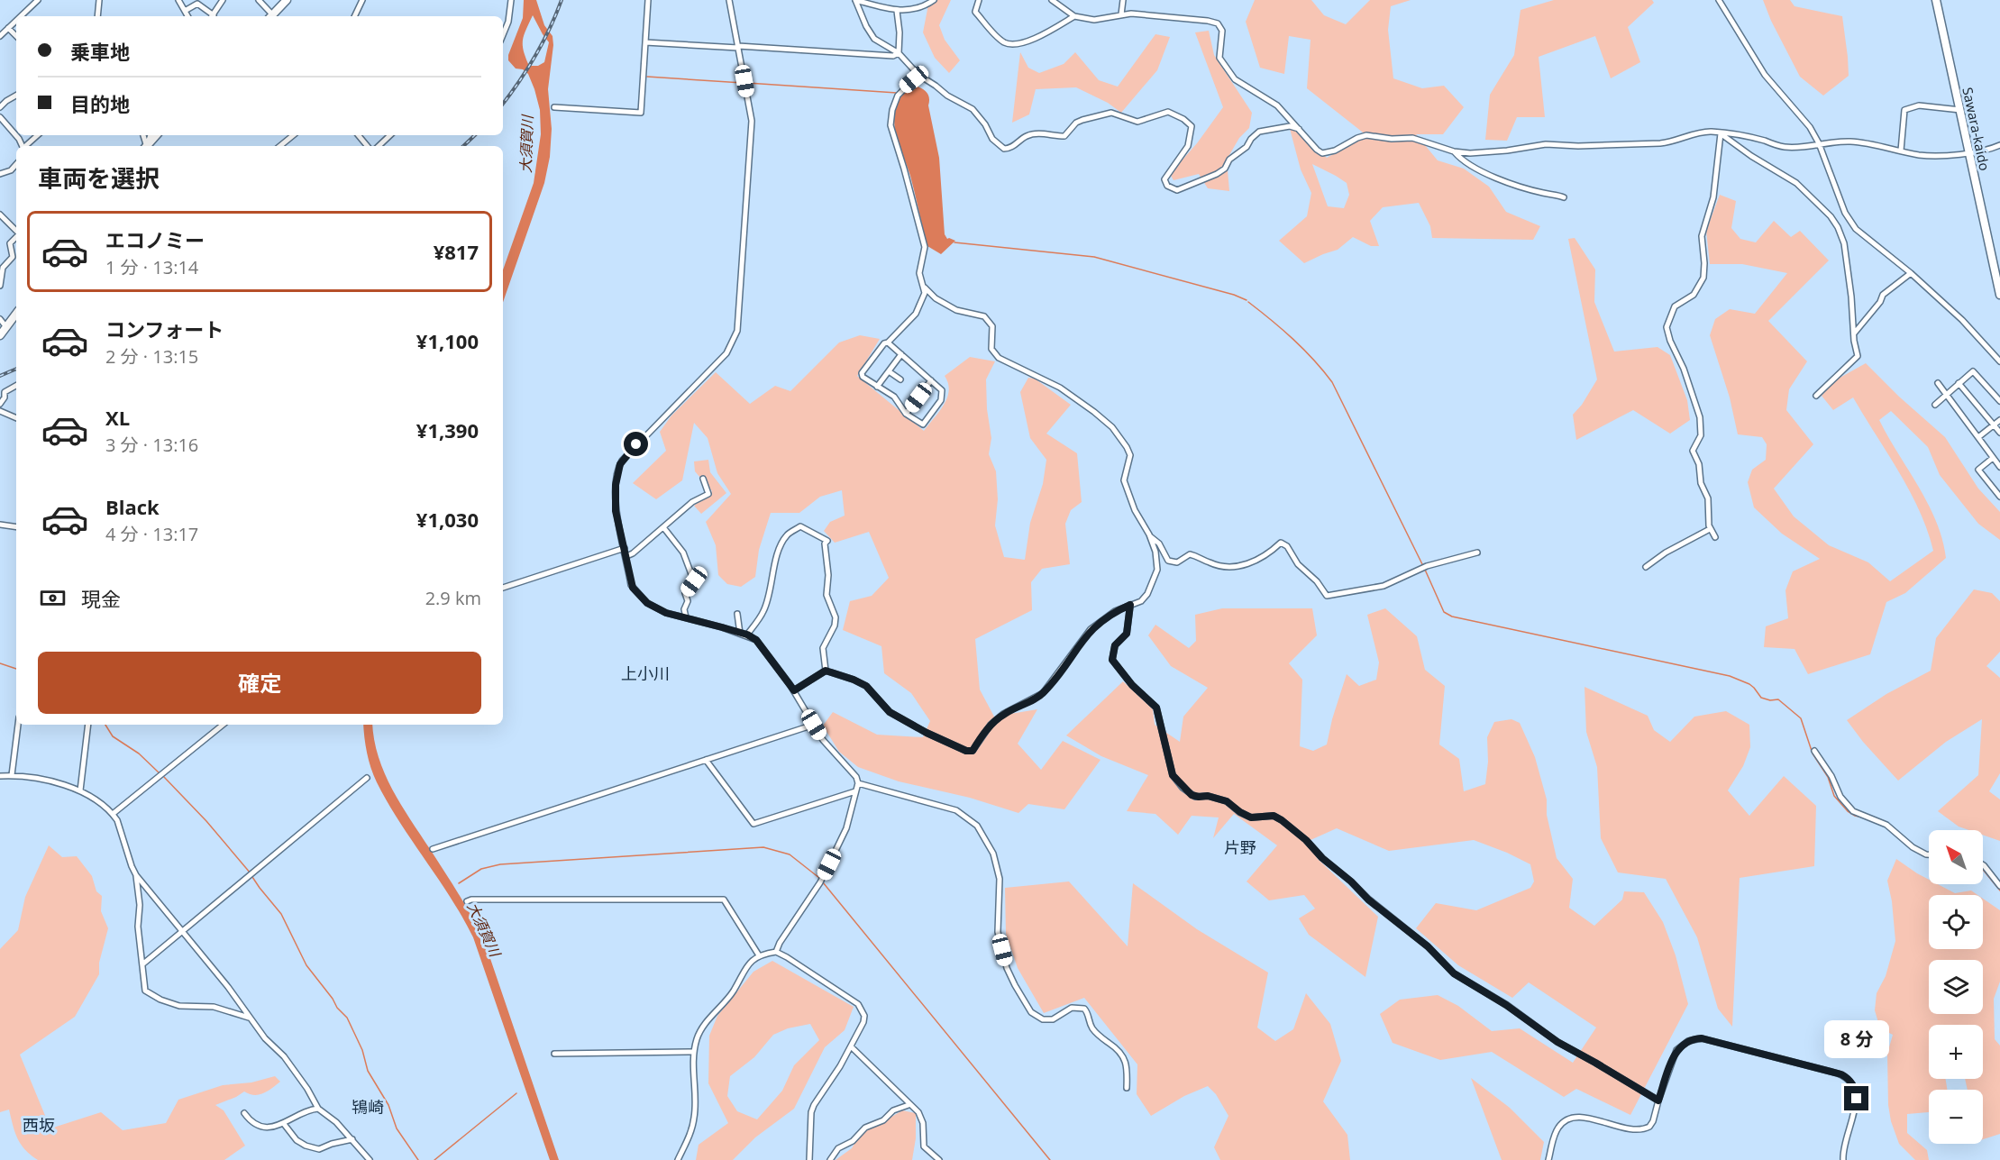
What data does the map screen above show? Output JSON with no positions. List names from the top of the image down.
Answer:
{
  "streets": {
    "highway": ["Sawara-kaido"]
  },
  "districts": [
    "上小川",
    "片野",
    "鴇崎",
    "西坂"
  ],
  "water": ["大須賀川"],
  "north": "top left",
  "page": {
    "banner": ["乗車地", "目的地"],
    "heading": "車両を選択",
    "list": [
      {
        "name": "エコノミー",
        "note": "1 分 · 13:14",
        "value": "¥817"
      },
      {
        "name": "コンフォート",
        "note": "2 分 · 13:15",
        "value": "¥1,100"
      },
      {
        "name": "XL",
        "note": "3 分 · 13:16",
        "value": "¥1,390"
      },
      {
        "name": "Black",
        "note": "4 分 · 13:17",
        "value": "¥1,030"
      }
    ],
    "pay": ["現金", "2.9 km"],
    "buttons": "確定",
    "map_buttons": ["+", "−"],
    "bubble": "8 分"
  }
}
